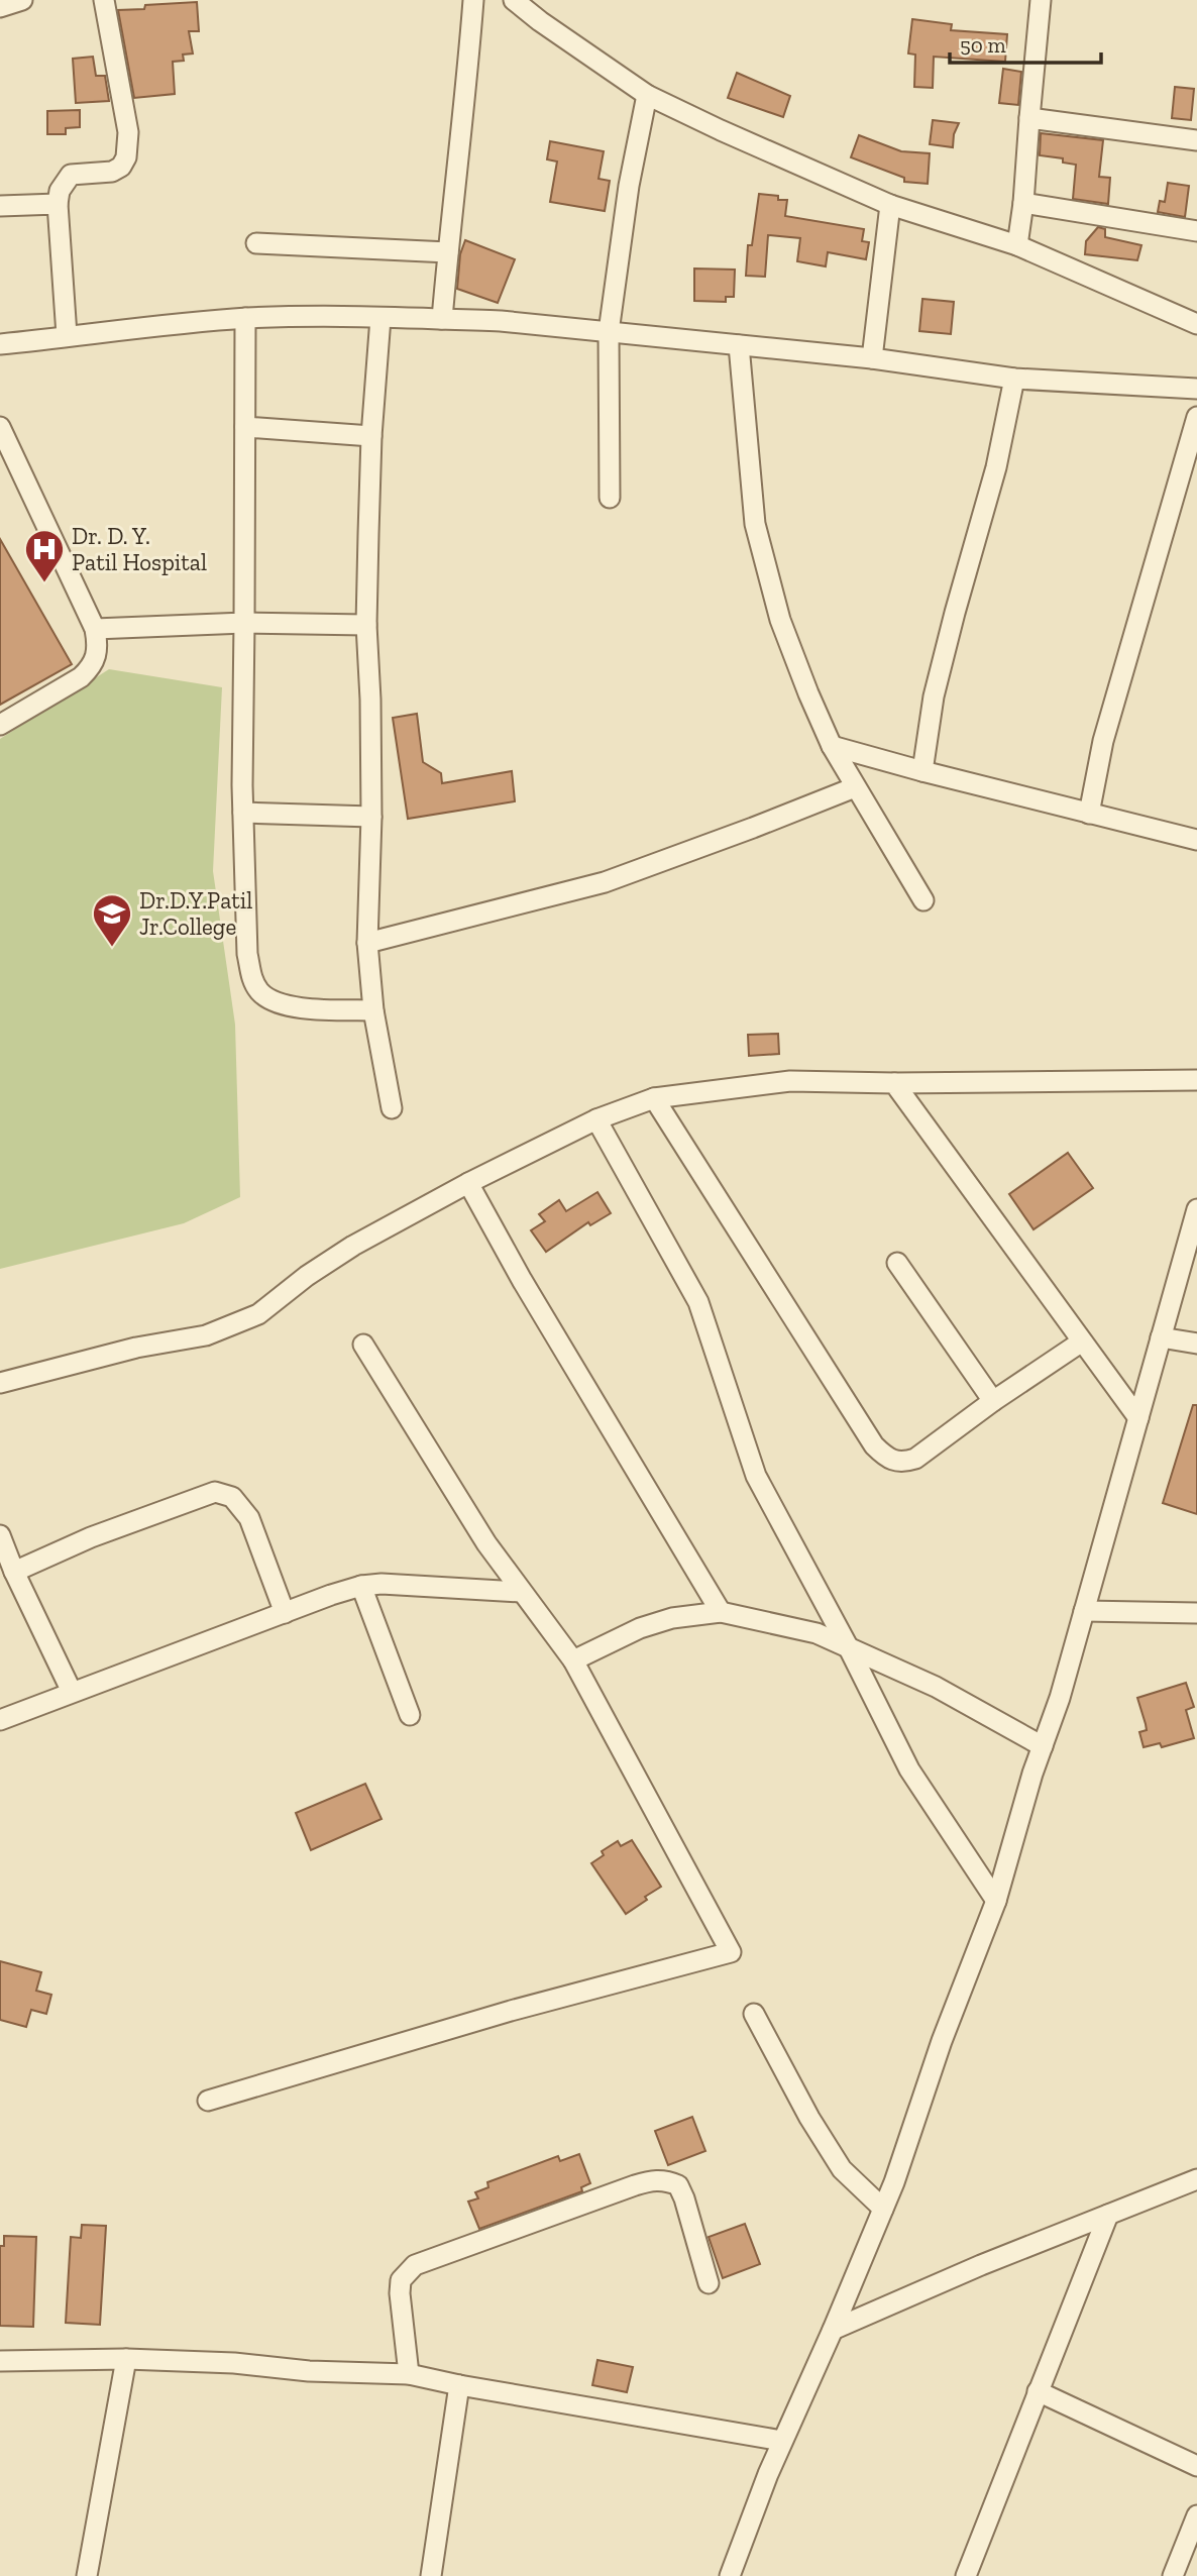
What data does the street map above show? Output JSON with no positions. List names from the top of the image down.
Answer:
{
  "places": {
    "hospital": ["Dr. D. Y. Patil Hospital"],
    "school or university": ["Dr.D.Y.Patil Jr.College"]
  },
  "scale_bar": "50 m"
}
